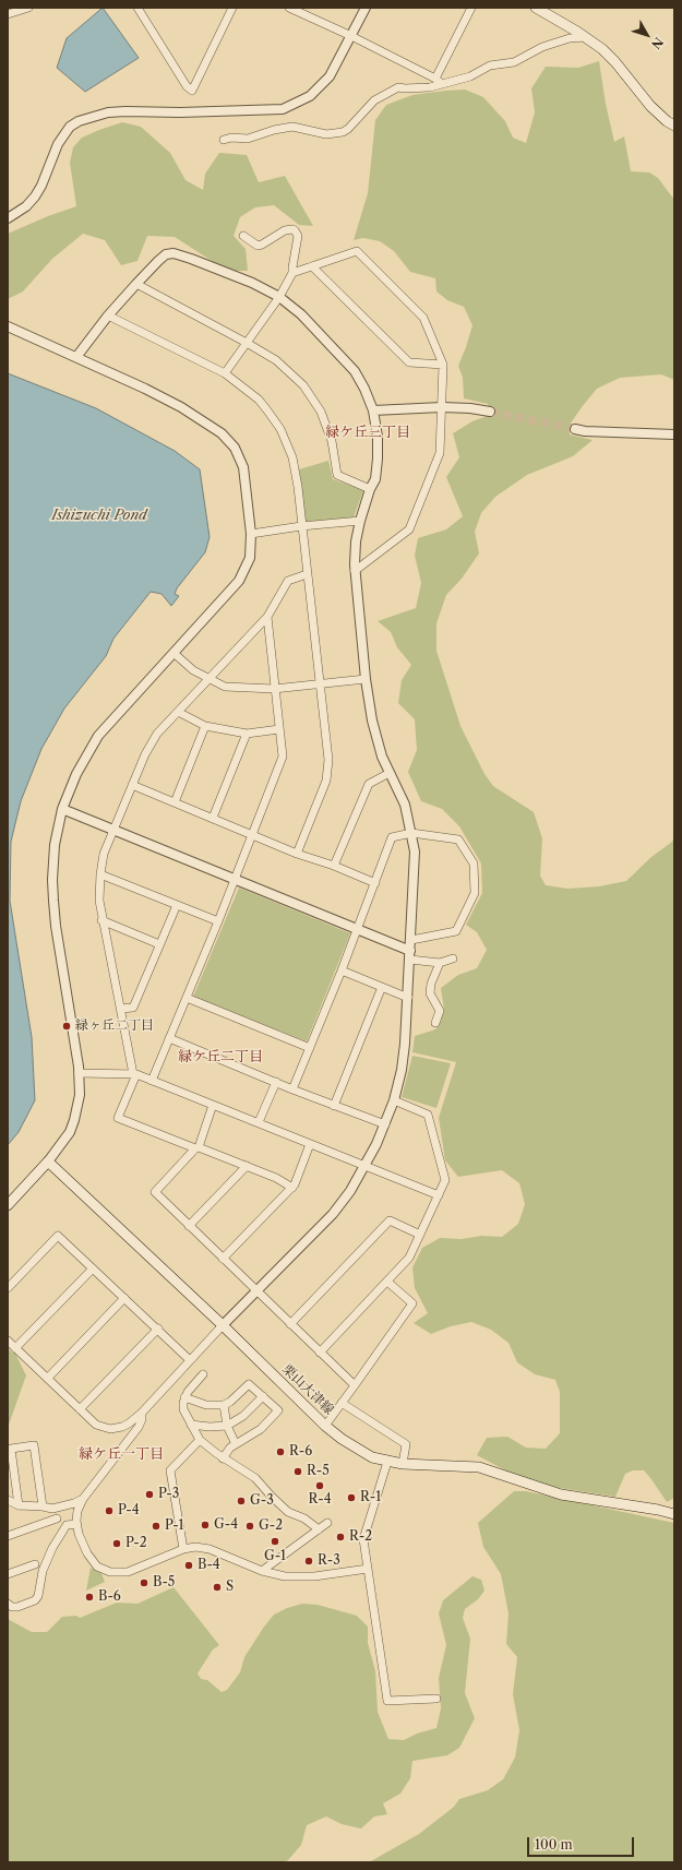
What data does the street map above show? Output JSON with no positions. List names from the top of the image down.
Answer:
{
  "streets": {
    "main road": ["栗山大津線"]
  },
  "districts": ["緑ケ丘三丁目", "緑ケ丘二丁目", "緑ケ丘一丁目"],
  "water": ["Ishizuchi Pond"],
  "places": [
    "緑ヶ丘二丁目",
    "R-6",
    "R-5",
    "R-4",
    "P-3",
    "R-1",
    "G-3",
    "P-4",
    "G-4",
    "P-1",
    "G-2",
    "R-2",
    "G-1",
    "P-2",
    "R-3",
    "B-4",
    "B-5",
    "S",
    "B-6"
  ],
  "scale_bar": "100 m",
  "north": "bottom right"
}
